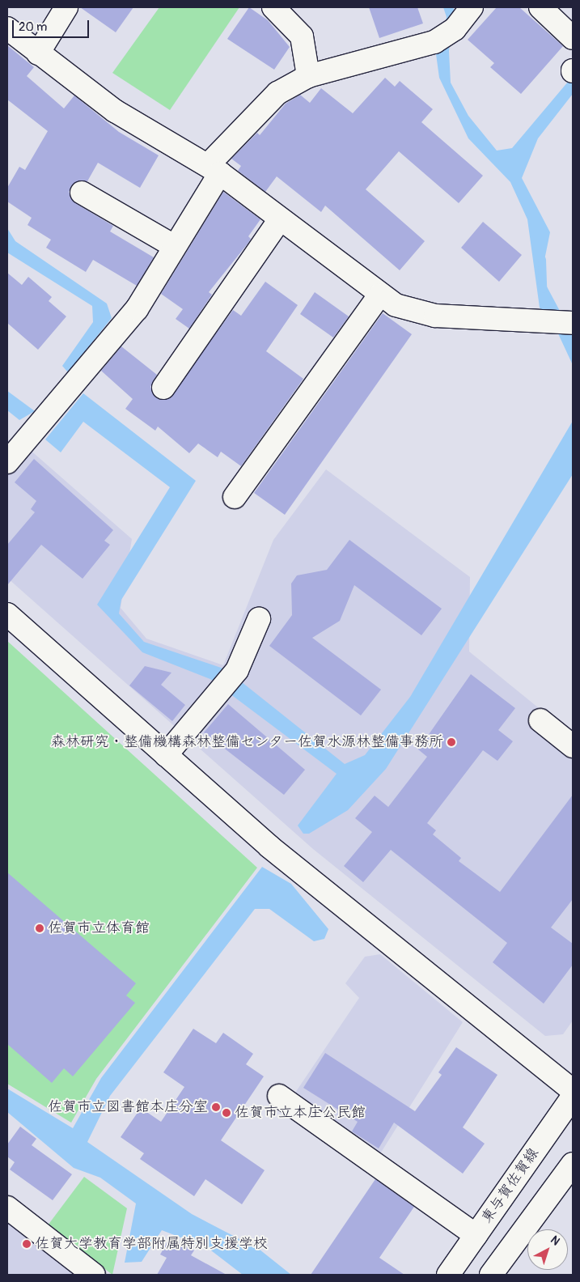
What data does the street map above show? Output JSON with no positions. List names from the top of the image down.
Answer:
{
  "streets": {
    "street": ["東与賀佐賀線"]
  },
  "places": [
    "森林研究・整備機構森林整備センター佐賀水源林整備事務所",
    "佐賀市立体育館",
    "佐賀市立図書館本庄分室",
    "佐賀市立本庄公民館",
    "佐賀大学教育学部附属特別支援学校"
  ],
  "scale_bar": "20 m",
  "north": "top right"
}
